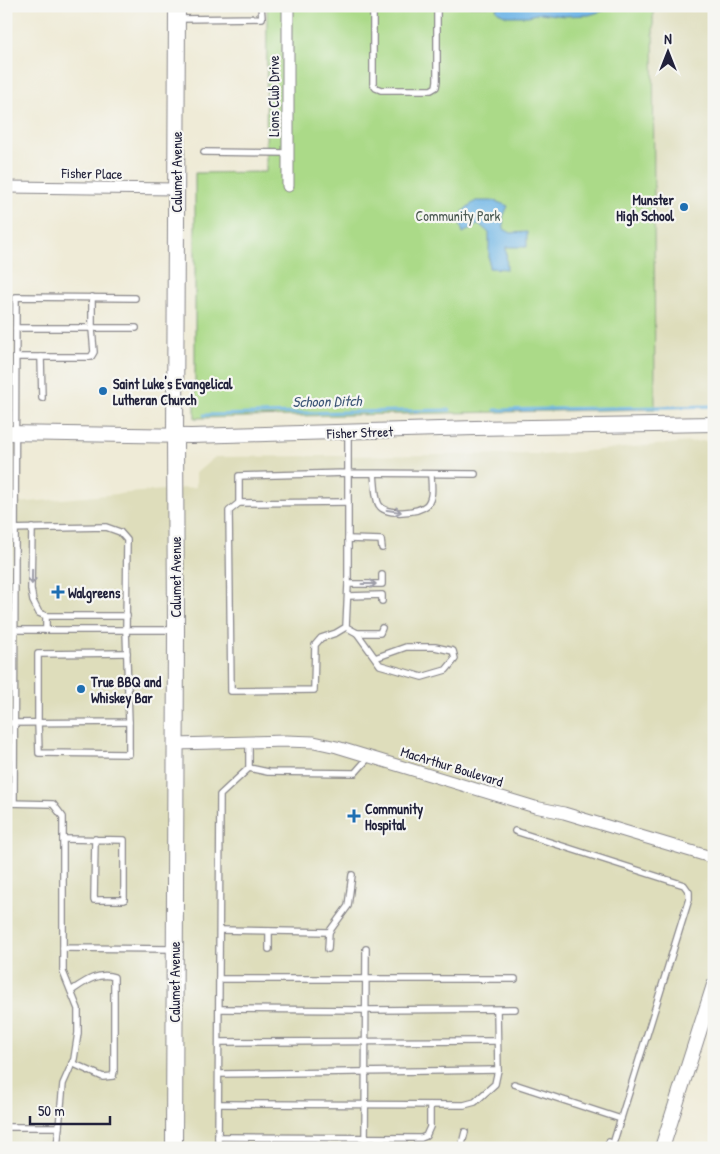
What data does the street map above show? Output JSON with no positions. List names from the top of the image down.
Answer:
{
  "streets": {
    "main road": ["Calumet Avenue"],
    "street": [
      "Lions Club Drive",
      "Fisher Place",
      "Fisher Street",
      "MacArthur Boulevard"
    ]
  },
  "crossings": [
    ["Calumet Avenue", "Fisher Place"],
    ["Calumet Avenue", "Fisher Street"],
    ["Calumet Avenue", "MacArthur Boulevard"]
  ],
  "water": ["Schoon Ditch"],
  "parks": ["Community Park"],
  "places": {
    "other": ["Munster High School", "Saint Luke's Evangelical Lutheran Church", "True BBQ and Whiskey Bar"],
    "health": ["Walgreens", "Community Hospital"]
  },
  "scale_bar": "50 m",
  "north": "top"
}
